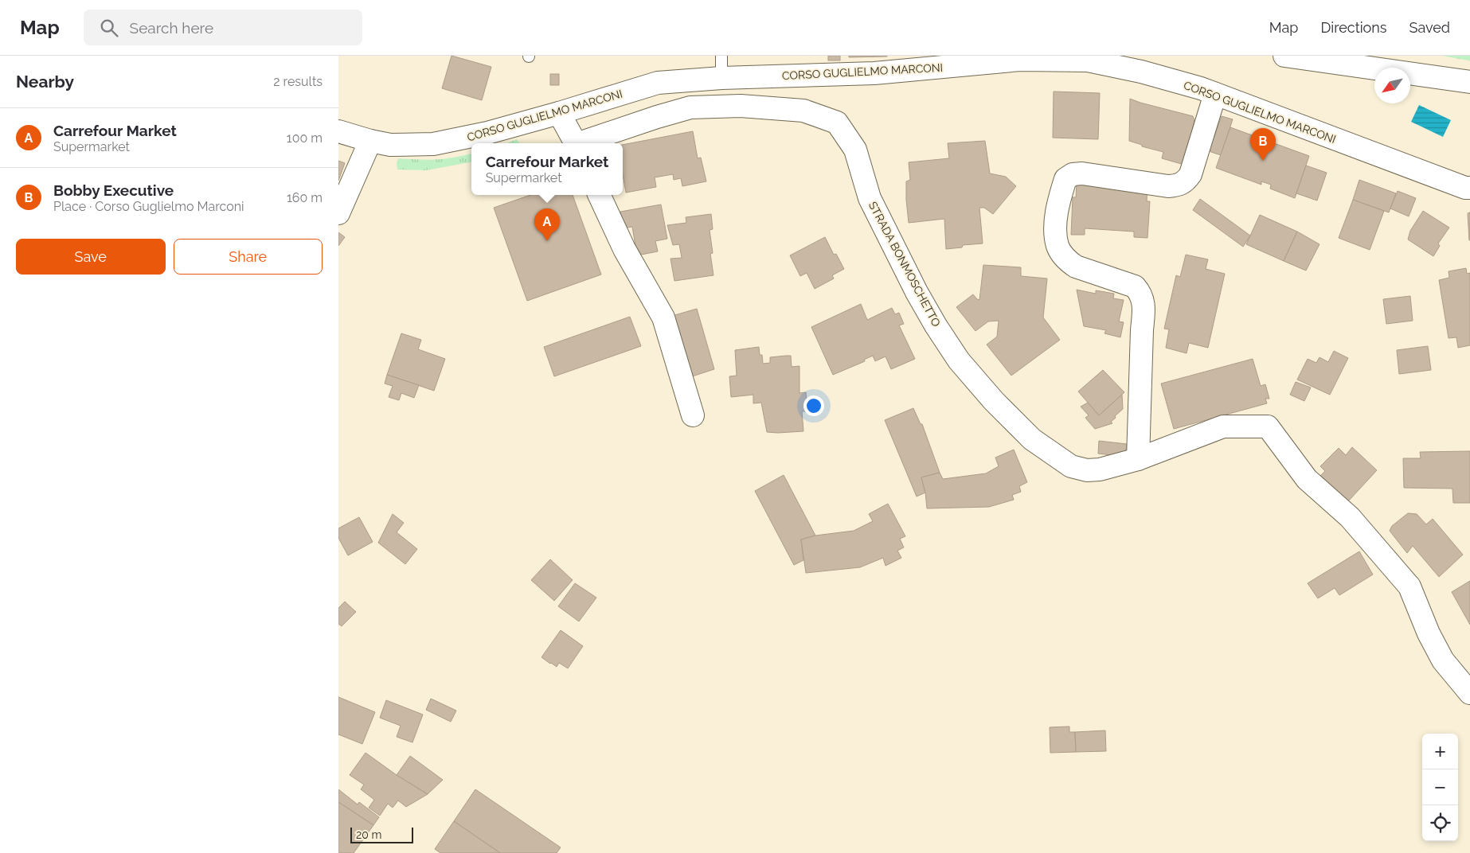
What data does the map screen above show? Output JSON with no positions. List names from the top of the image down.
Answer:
{
  "streets": {
    "street": ["CORSO GUGLIELMO MARCONI", "STRADA BONMOSCHETTO"]
  },
  "crossings": [
    ["CORSO GUGLIELMO MARCONI", "STRADA BONMOSCHETTO"]
  ],
  "scale_bar": "20 m",
  "north": "bottom left",
  "page": {
    "header": "Map",
    "search": "Search here",
    "nav": ["Map", "Directions", "Saved"],
    "heading": ["Nearby", "2 results"],
    "list": [
      {
        "mark": "A",
        "name": "Carrefour Market",
        "note": "Supermarket",
        "value": "100 m"
      },
      {
        "mark": "B",
        "name": "Bobby Executive",
        "note": "Place · Corso Guglielmo Marconi",
        "value": "160 m"
      }
    ],
    "pins": ["B", "A"],
    "popup": ["Carrefour Market", "Supermarket"],
    "buttons": ["Save", "Share"],
    "map_buttons": ["+", "−"],
    "scale": "20 m"
  }
}
